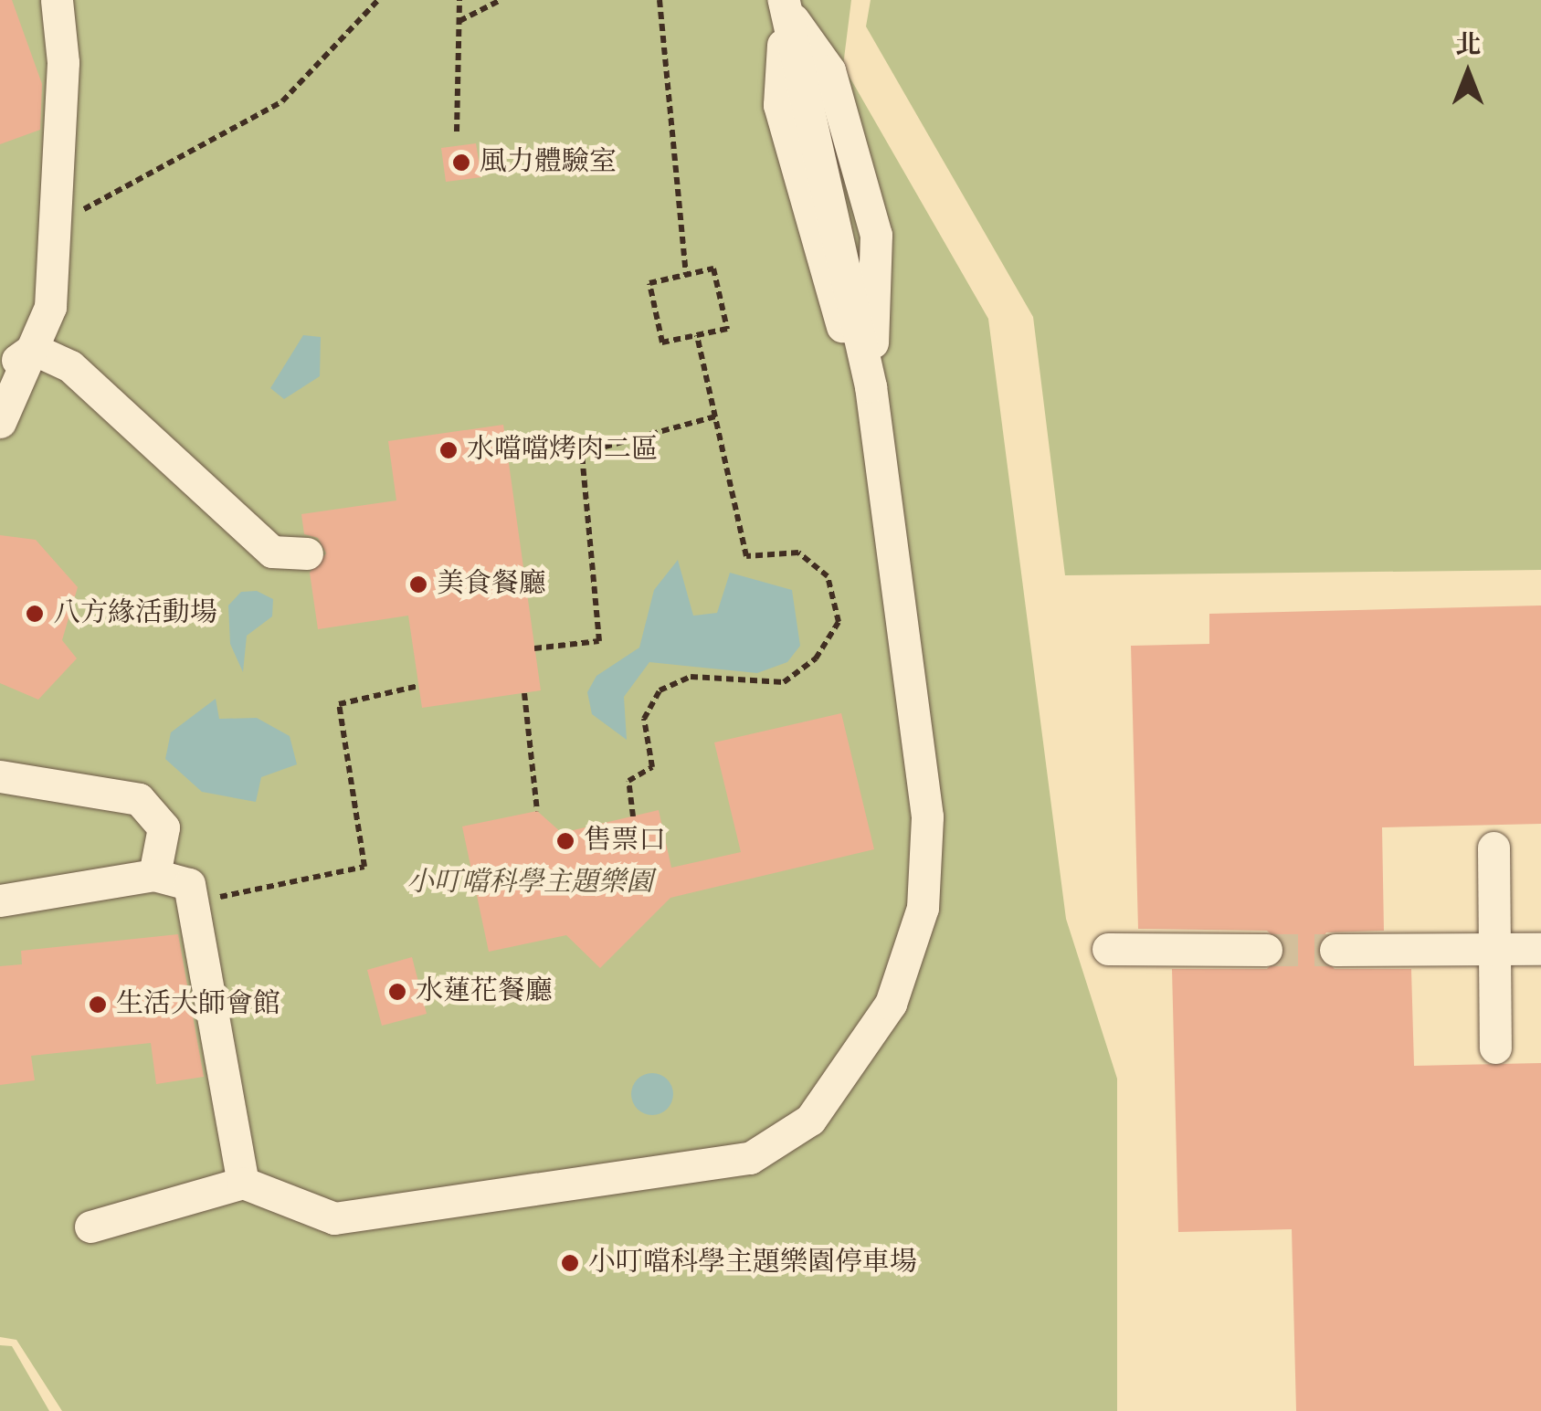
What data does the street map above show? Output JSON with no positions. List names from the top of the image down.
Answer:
{
  "parks": ["小叮噹科學主題樂園"],
  "places": [
    "風力體驗室",
    "水噹噹烤肉二區",
    "美食餐廳",
    "八方緣活動場",
    "售票口",
    "水蓮花餐廳",
    "生活大師會館",
    "小叮噹科學主題樂園停車場"
  ],
  "north": "top"
}
